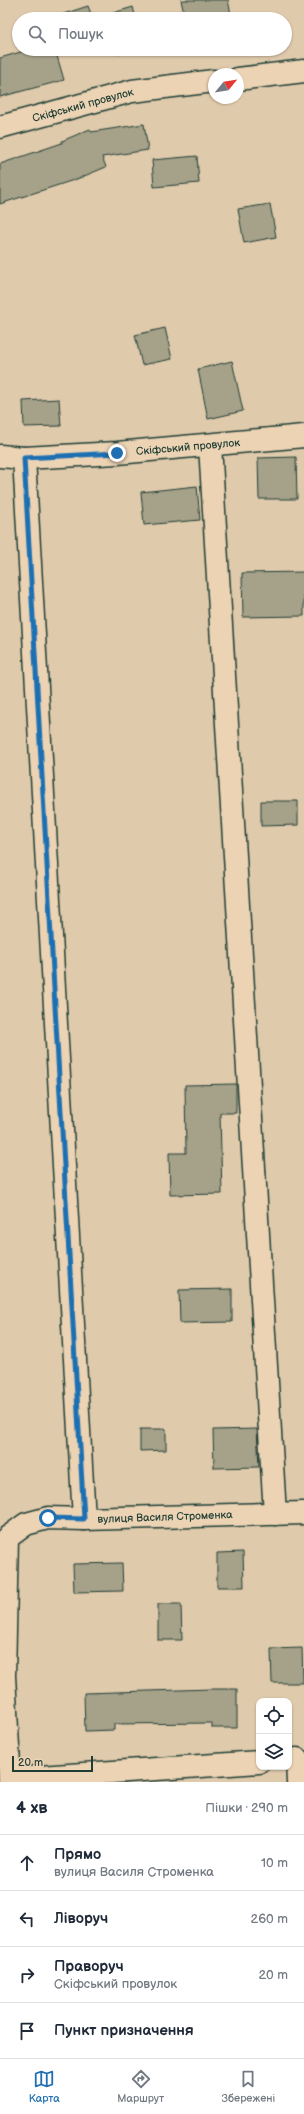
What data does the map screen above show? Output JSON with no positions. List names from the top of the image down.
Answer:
{
  "streets": {
    "street": ["Скіфський провулок", "вулиця Василя Строменка"]
  },
  "scale_bar": "20 m",
  "north": "top right",
  "page": {
    "search": "Пошук",
    "scale": "20 m",
    "heading": ["4 хв", "Пішки · 290 m"],
    "list": [
      ["Прямо", "вулиця Василя Строменка", "10 m"],
      ["Ліворуч", "260 m"],
      ["Праворуч", "Скіфський провулок", "20 m"],
      "Пункт призначення"
    ],
    "nav": ["Карта", "Маршрут", "Збережені"]
  }
}
